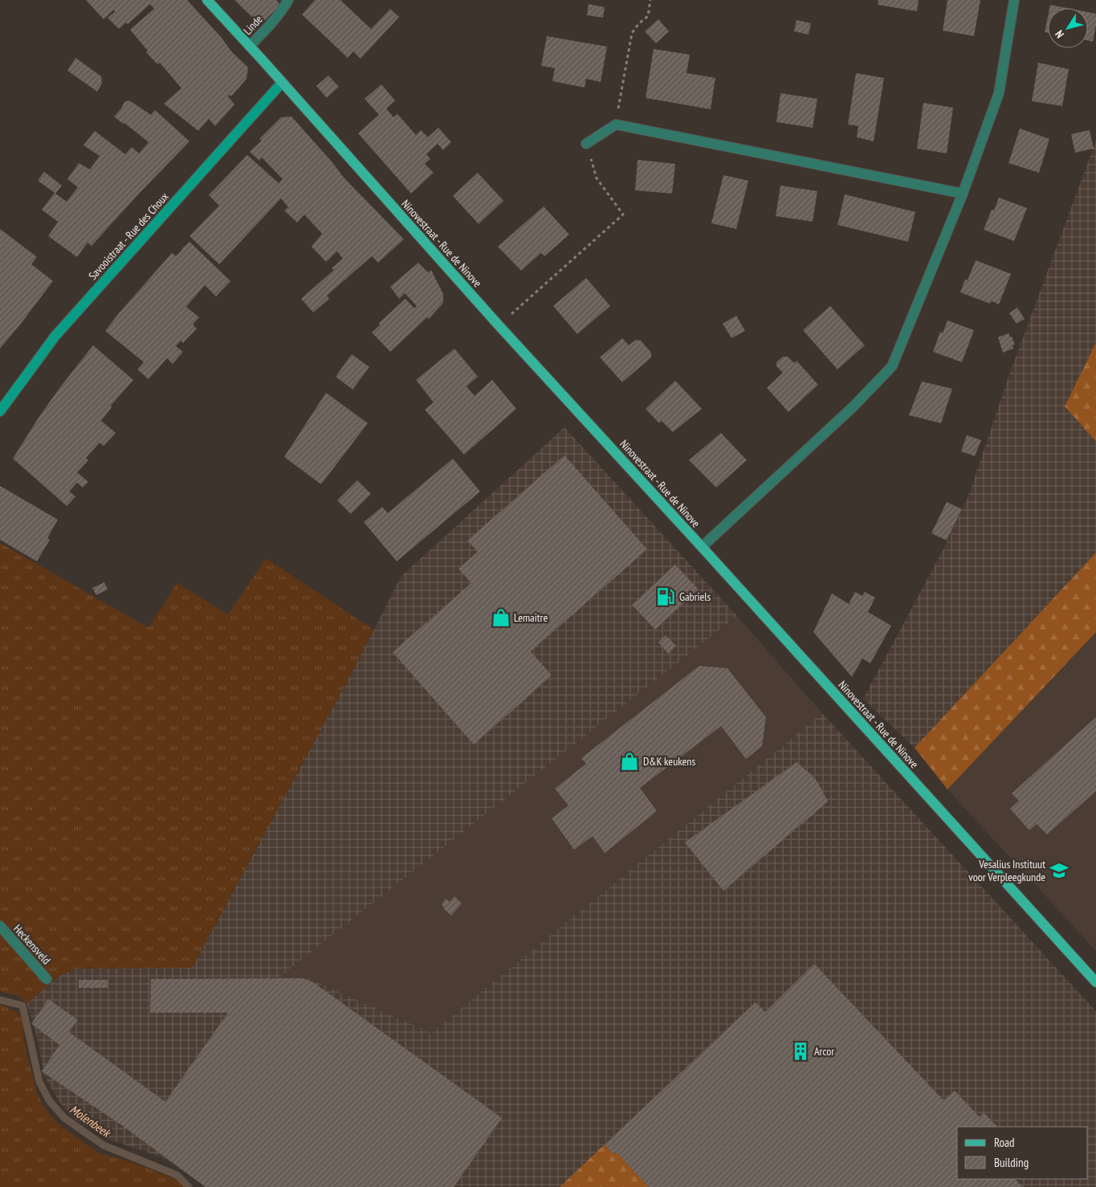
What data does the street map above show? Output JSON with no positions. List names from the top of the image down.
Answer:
{
  "streets": {
    "main road": ["Savooistraat - Rue des Choux", "Ninovestraat - Rue de Ninove"],
    "street": ["Linde", "Heckensveld"]
  },
  "crossings": [
    ["Linde", "Ninovestraat - Rue de Ninove"],
    ["Savooistraat - Rue des Choux", "Ninovestraat - Rue de Ninove"]
  ],
  "water": ["Molenbeek"],
  "places": {
    "fuel station": ["Gabriels"],
    "shop": ["Lemaitre", "D&K keukens"],
    "school or university": ["Vesalius Instituut voor Verpleegkunde"],
    "building": ["Arcor"]
  },
  "legend": ["Road", "Building"],
  "north": "bottom left"
}
